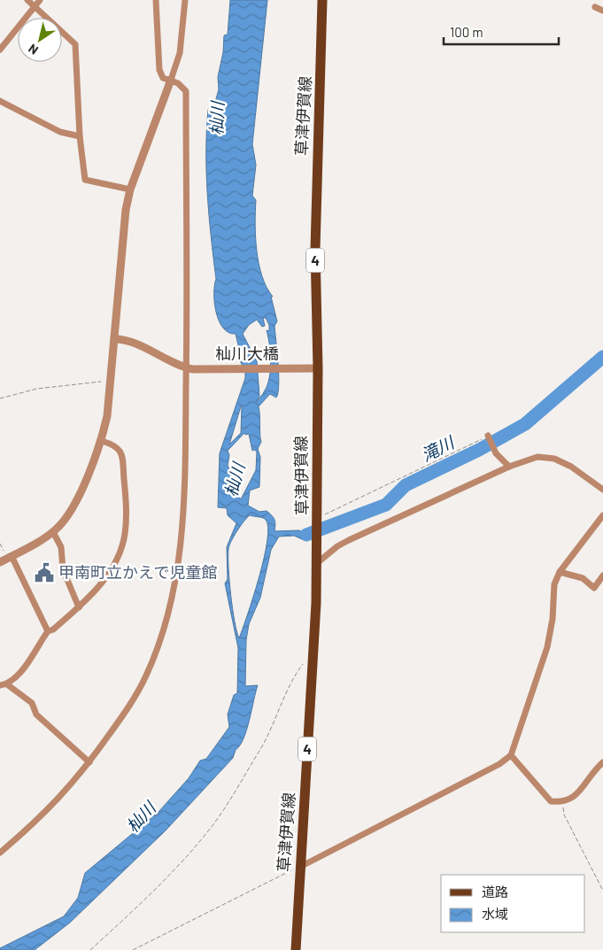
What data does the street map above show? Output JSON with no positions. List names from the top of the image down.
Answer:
{
  "streets": {
    "main road": ["草津伊賀線", "4"],
    "street": ["杣川大橋"]
  },
  "crossings": [
    ["草津伊賀線", "杣川大橋"]
  ],
  "water": ["杣川", "滝川"],
  "places": {
    "public building": ["甲南町立かえで児童館"]
  },
  "legend": ["道路", "水域"],
  "scale_bar": "100 m",
  "north": "bottom left"
}
